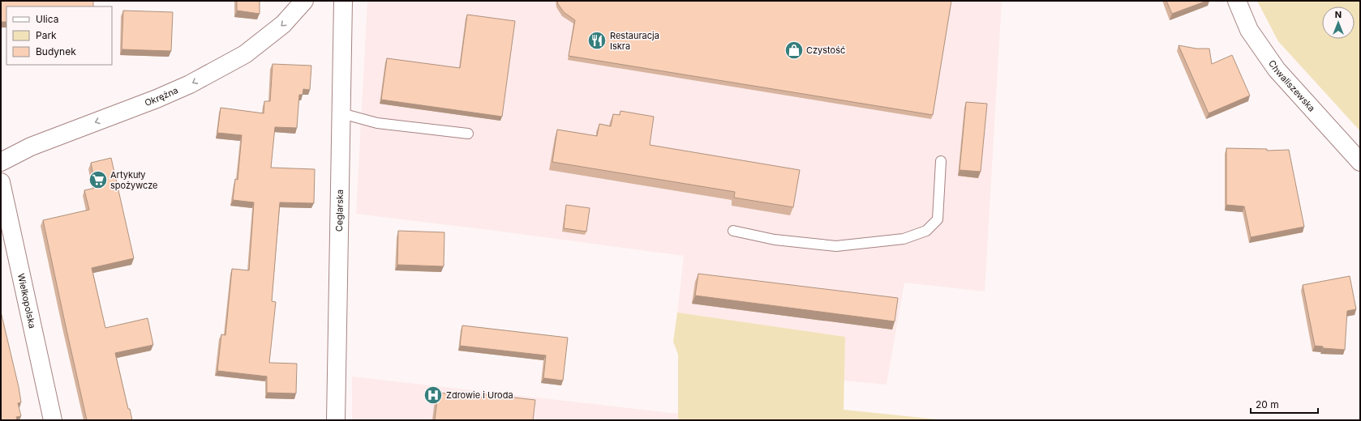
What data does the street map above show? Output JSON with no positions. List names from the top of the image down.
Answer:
{
  "streets": {
    "street": [
      "Chwaliszewska",
      "Okrężna",
      "Ceglarska",
      "Wielkopolska"
    ]
  },
  "one_way": ["Okrężna"],
  "places": {
    "restaurant": ["Restauracja Iskra"],
    "shop": ["Czystość"],
    "supermarket": ["Artykuły spożywcze"],
    "hospital": ["Zdrowie i Uroda"]
  },
  "legend": ["Ulica", "Park", "Budynek"],
  "scale_bar": "20 m",
  "north": "top"
}
